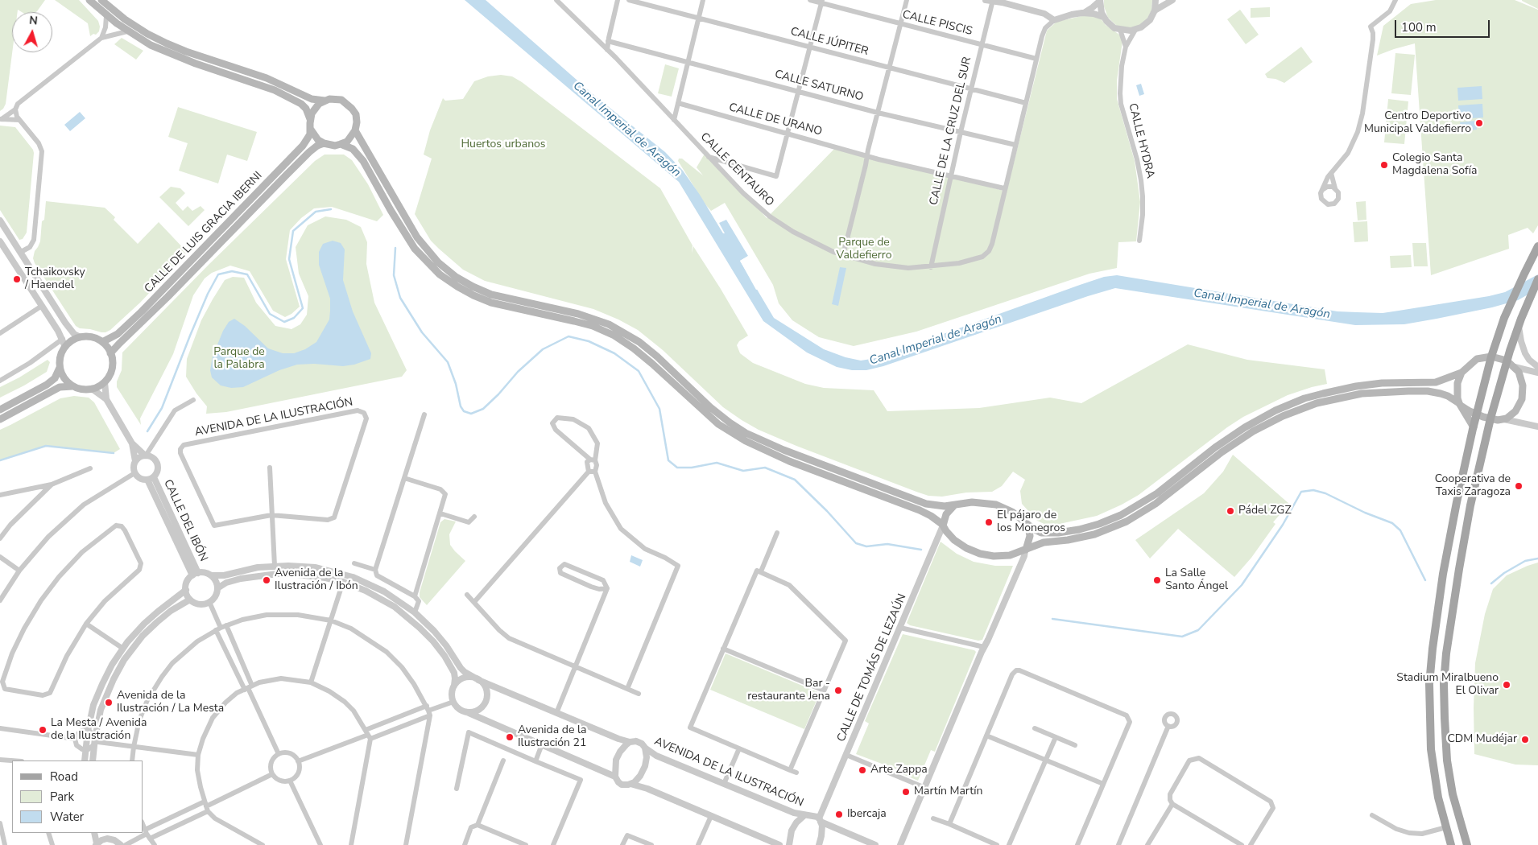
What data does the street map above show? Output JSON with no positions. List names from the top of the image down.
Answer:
{
  "streets": {
    "main road": ["CALLE DE LUIS GRACIA IBERNI"],
    "street": [
      "CALLE PISCIS",
      "CALLE JÚPITER",
      "CALLE SATURNO",
      "CALLE DE URANO",
      "CALLE DE LA CRUZ DEL SUR",
      "CALLE HYDRA",
      "CALLE CENTAURO",
      "AVENIDA DE LA ILUSTRACIÓN",
      "CALLE DEL IBÓN",
      "CALLE DE TOMÁS DE LEZAÚN"
    ]
  },
  "crossings": [
    ["CALLE PISCIS", "CALLE DE LA CRUZ DEL SUR"],
    ["CALLE PISCIS", "CALLE CENTAURO"],
    ["CALLE JÚPITER", "CALLE DE LA CRUZ DEL SUR"],
    ["CALLE JÚPITER", "CALLE CENTAURO"],
    ["CALLE SATURNO", "CALLE DE LA CRUZ DEL SUR"],
    ["CALLE SATURNO", "CALLE CENTAURO"],
    ["CALLE DE URANO", "CALLE DE LA CRUZ DEL SUR"],
    ["CALLE DE URANO", "CALLE CENTAURO"],
    ["CALLE DE LA CRUZ DEL SUR", "CALLE CENTAURO"],
    ["AVENIDA DE LA ILUSTRACIÓN", "CALLE DE TOMÁS DE LEZAÚN"]
  ],
  "water": ["Canal Imperial de Aragón"],
  "parks": ["Huertos urbanos", "Parque de Valdefierro", "Parque de la Palabra"],
  "places": [
    "Centro Deportivo Municipal Valdefierro",
    "Colegio Santa Magdalena Sofía",
    "Tchaikovsky / Haendel",
    "Cooperativa de Taxis Zaragoza",
    "Pádel ZGZ",
    "El pájaro de los Monegros",
    "Avenida de la Ilustración / Ibón",
    "La Salle Santo Ángel",
    "Stadium Miralbueno El Olivar",
    "Bar - restaurante Jena",
    "Avenida de la Ilustración / La Mesta",
    "La Mesta / Avenida de la Ilustración",
    "Avenida de la Ilustración 21",
    "CDM Mudéjar",
    "Arte Zappa",
    "Martín Martín",
    "Ibercaja"
  ],
  "legend": ["Road", "Park", "Water"],
  "scale_bar": "100 m",
  "north": "top"
}
